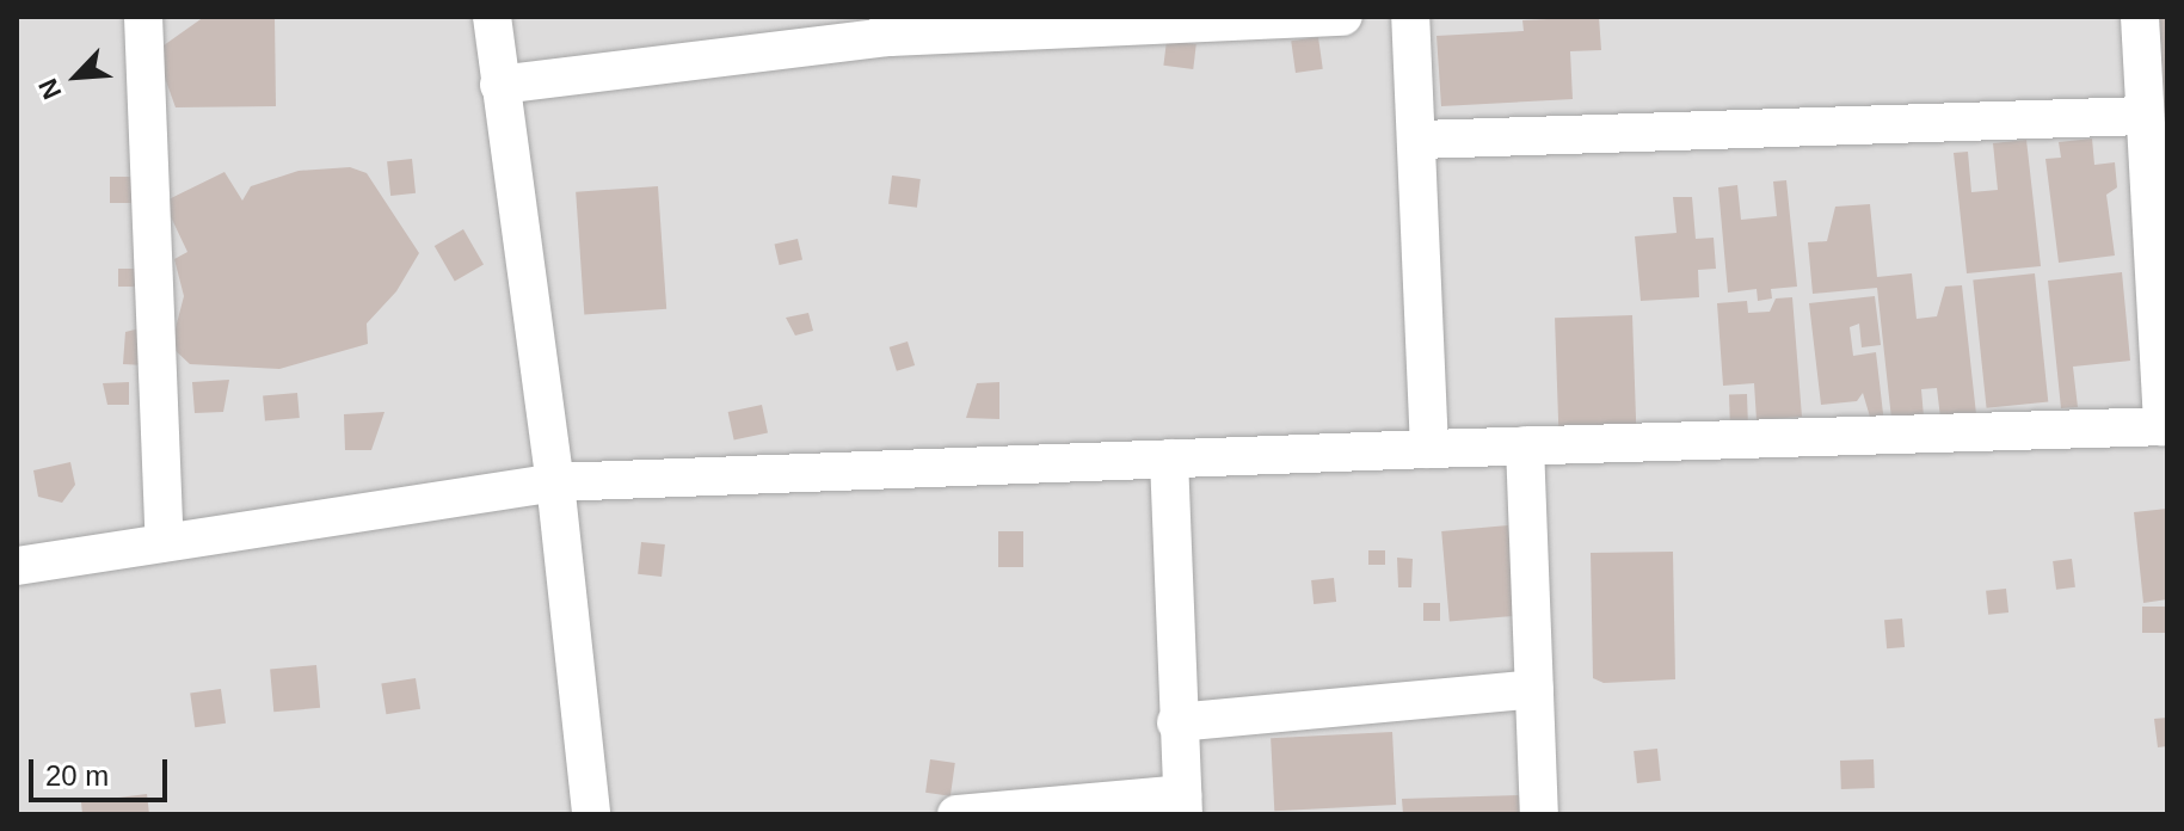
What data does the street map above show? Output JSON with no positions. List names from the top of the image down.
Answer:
{
  "scale_bar": "20 m",
  "north": "bottom left"
}
